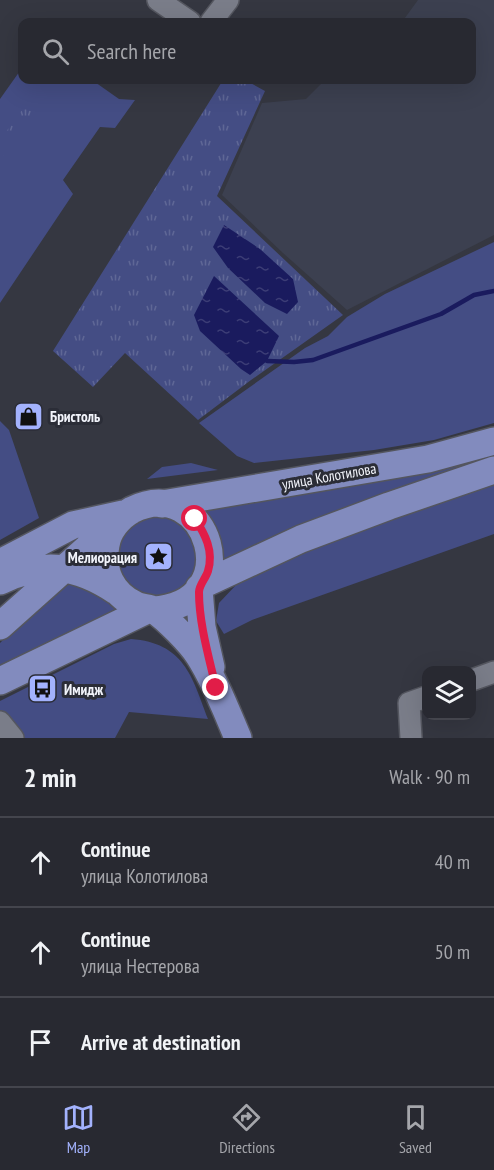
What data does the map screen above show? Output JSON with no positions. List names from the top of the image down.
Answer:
{
  "streets": {
    "main road": ["улица Колотилова"]
  },
  "places": {
    "shop": ["Бристоль"],
    "place": ["Мелиорация"],
    "bus stop": ["Имидж"]
  },
  "page": {
    "search": "Search here",
    "heading": ["2 min", "Walk · 90 m"],
    "list": [
      ["Continue", "улица Колотилова", "40 m"],
      ["Continue", "улица Нестерова", "50 m"],
      "Arrive at destination"
    ],
    "nav": ["Map", "Directions", "Saved"]
  }
}
